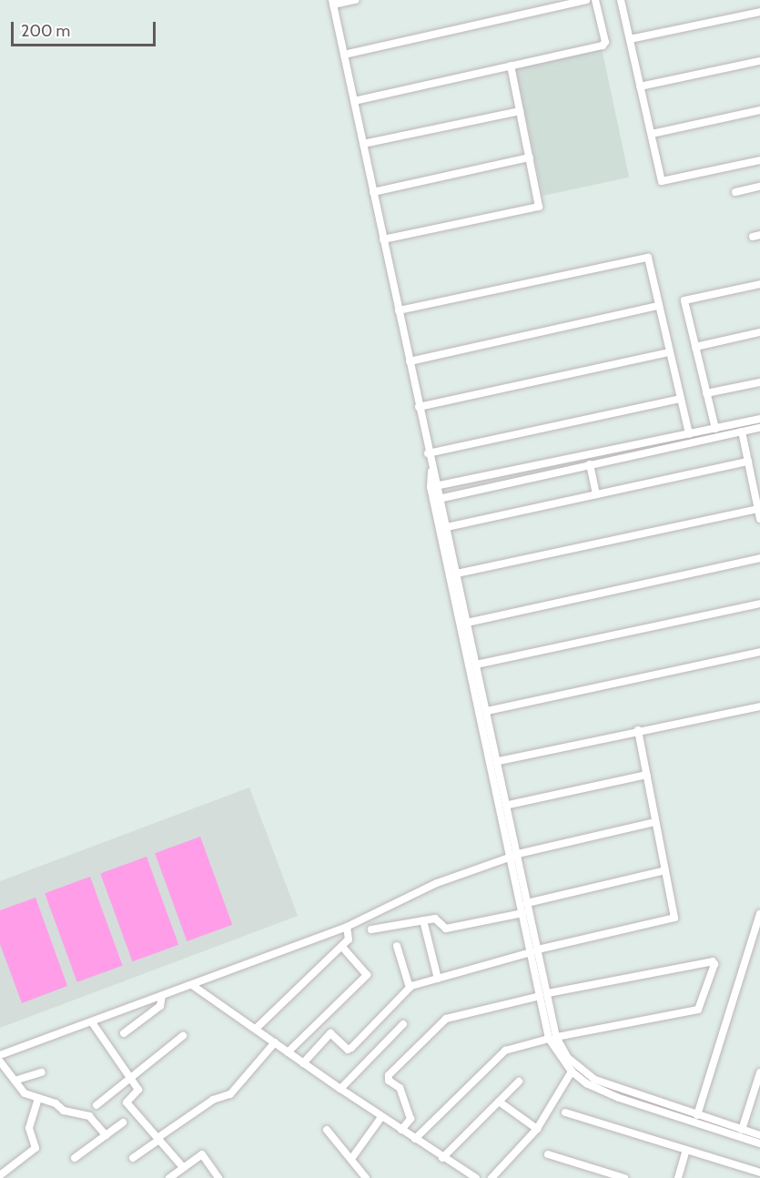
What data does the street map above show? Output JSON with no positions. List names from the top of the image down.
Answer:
{
  "scale_bar": "200 m"
}
